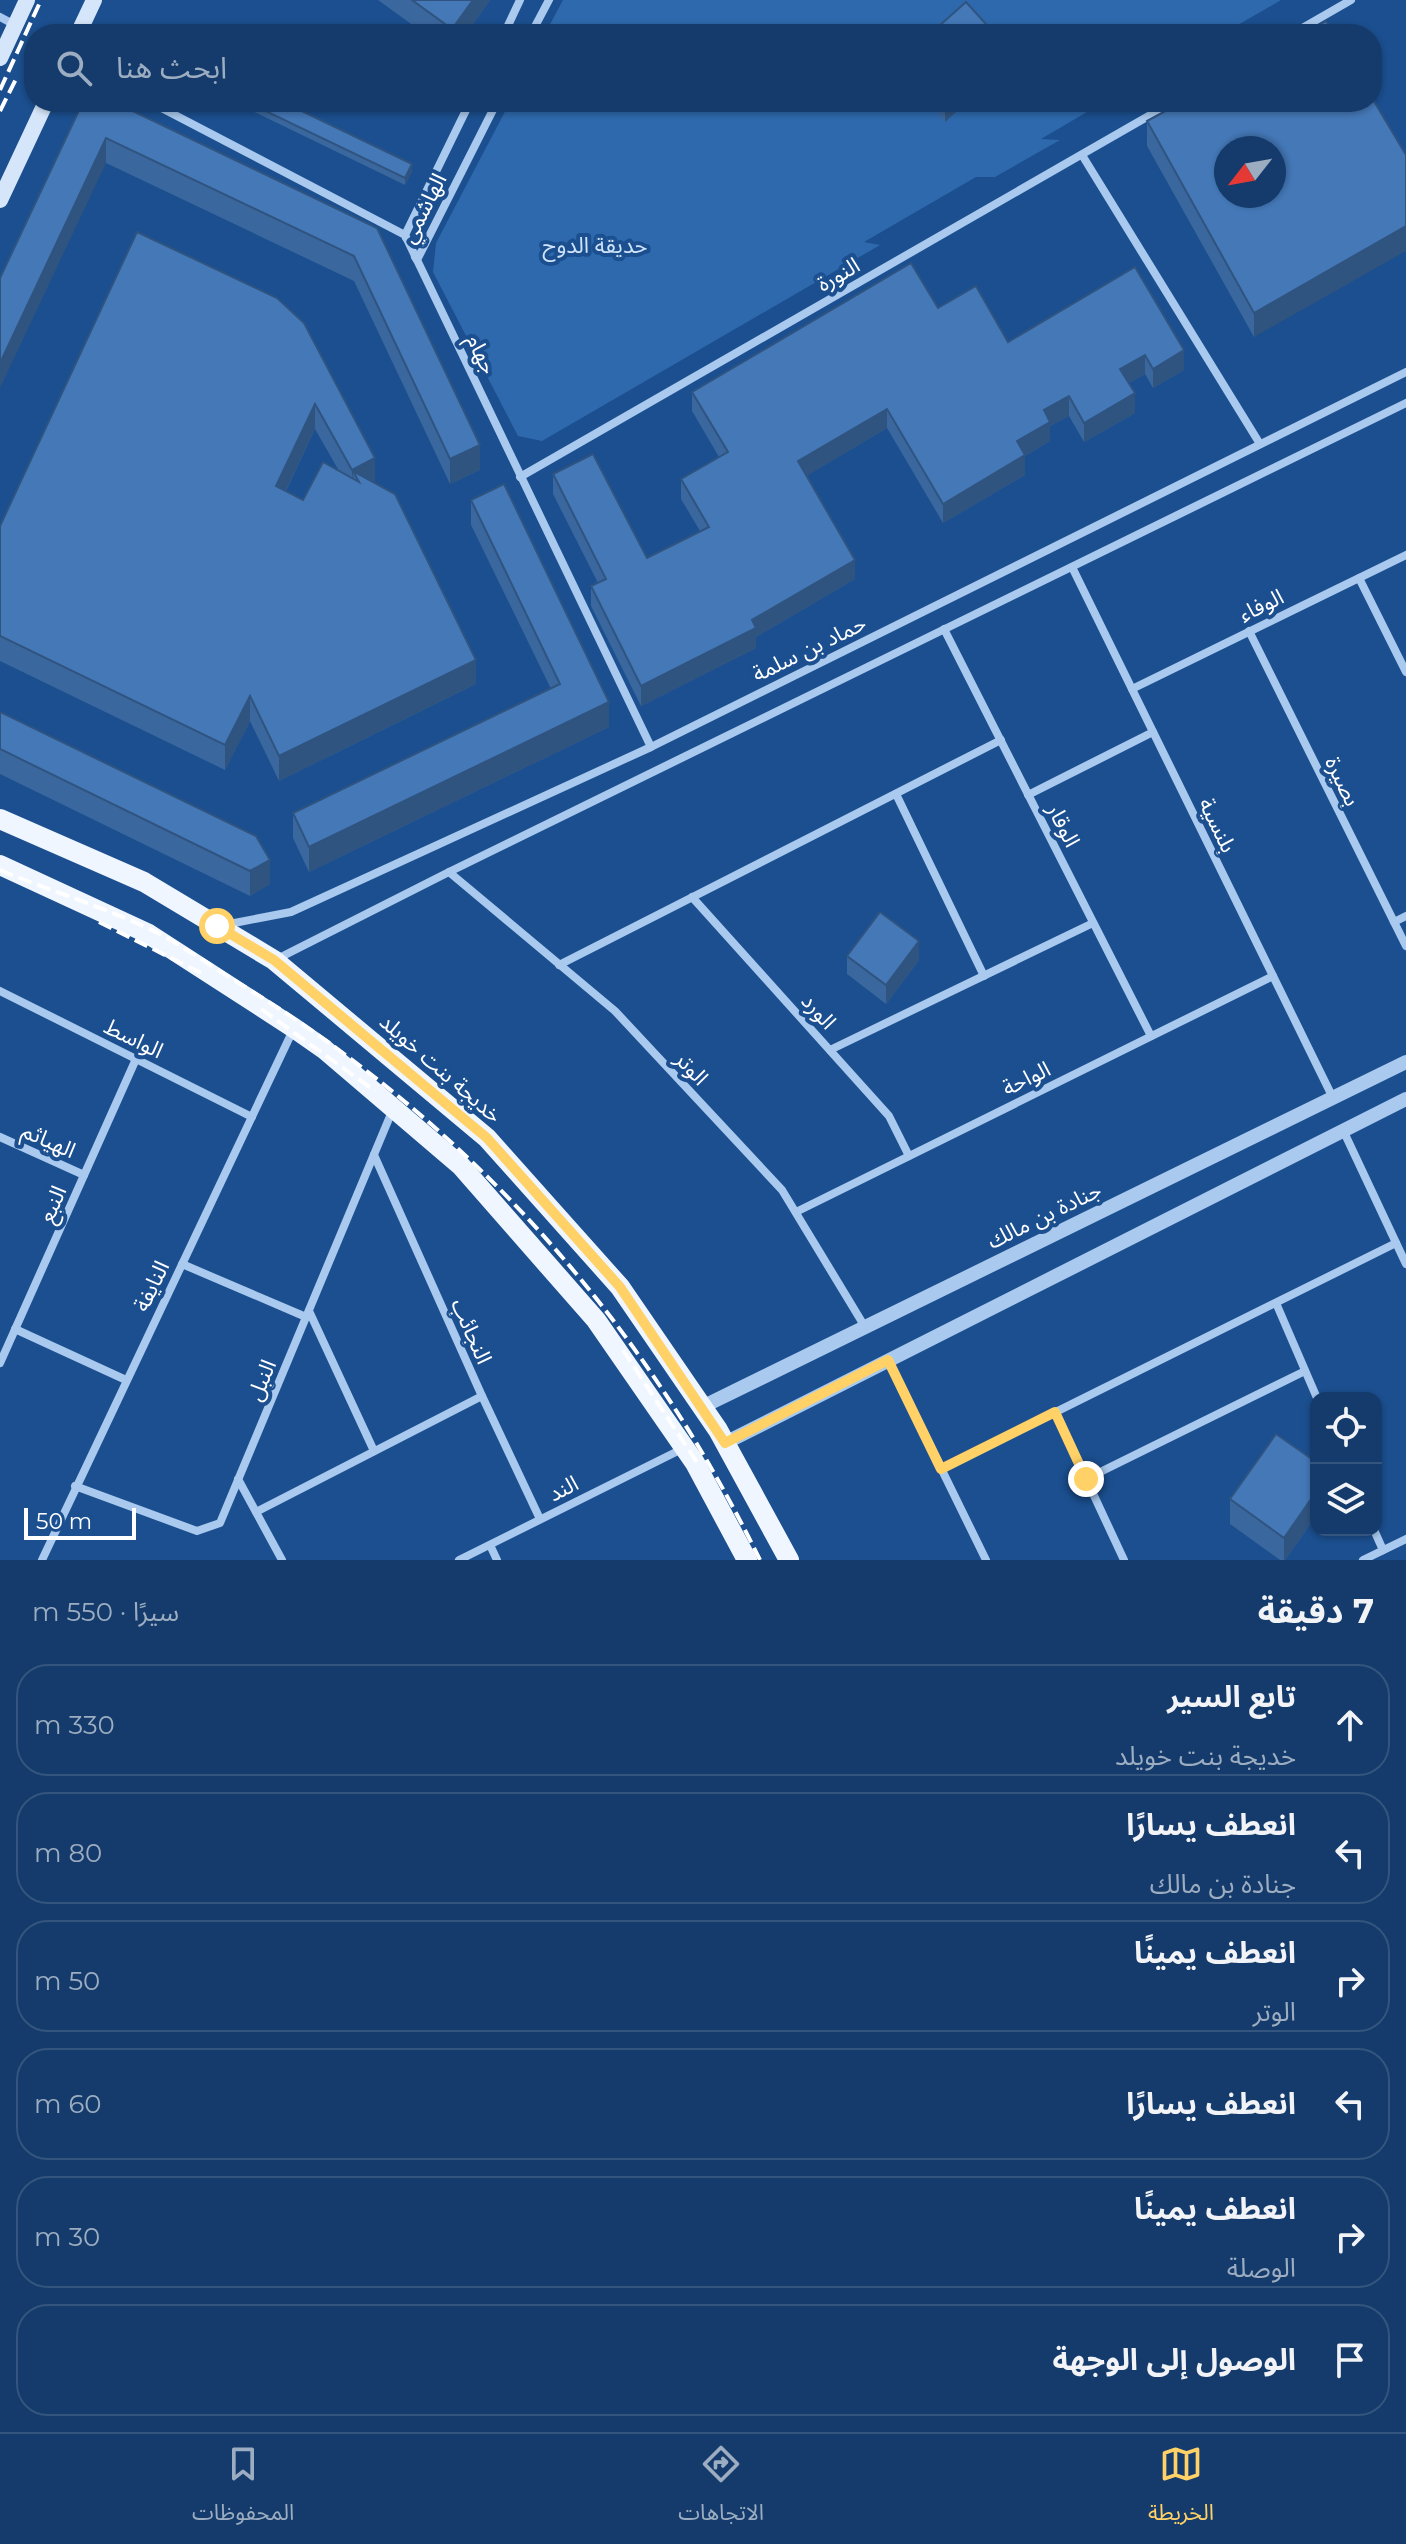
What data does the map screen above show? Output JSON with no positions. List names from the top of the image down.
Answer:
{
  "streets": {
    "main road": ["خديجة بنت خويلد"],
    "street": [
      "الهاشمي",
      "النورة",
      "جهام",
      "الوفاء",
      "حماد بن سلمة",
      "بصيرة",
      "الوقار",
      "بلنسية",
      "الورد",
      "الواسط",
      "الوتر",
      "الواحة",
      "الهياثم",
      "النبع",
      "جنادة بن مالك",
      "النايفة",
      "النجائب",
      "النبل",
      "الند"
    ]
  },
  "crossings": [
    ["الهاشمي", "جهام"],
    ["النورة", "جهام"],
    ["جهام", "حماد بن سلمة"],
    ["الوفاء", "بصيرة"],
    ["الوفاء", "بلنسية"],
    ["حماد بن سلمة", "الوقار"],
    ["حماد بن سلمة", "بلنسية"],
    ["حماد بن سلمة", "خديجة بنت خويلد"],
    ["حماد بن سلمة", "الوتر"],
    ["الوقار", "الواحة"],
    ["بلنسية", "الواحة"],
    ["بلنسية", "جنادة بن مالك"],
    ["الورد", "الواحة"],
    ["الواسط", "النبع"],
    ["الواسط", "النايفة"],
    ["خديجة بنت خويلد", "جنادة بن مالك"],
    ["الوتر", "الواحة"],
    ["الوتر", "جنادة بن مالك"],
    ["الهياثم", "النبع"],
    ["النايفة", "النبل"],
    ["النجائب", "النبل"],
    ["النجائب", "الند"]
  ],
  "parks": ["حديقة الدوح"],
  "scale_bar": "50 m",
  "north": "bottom left",
  "page": {
    "search": "ابحث هنا",
    "scale": "50 m",
    "heading": ["7 دقيقة", "سيرًا · 550 m"],
    "list": [
      ["تابع السير", "خديجة بنت خويلد", "330 m"],
      ["انعطف يسارًا", "جنادة بن مالك", "80 m"],
      ["انعطف يمينًا", "الوتر", "50 m"],
      ["انعطف يسارًا", "60 m"],
      ["انعطف يمينًا", "الوصلة", "30 m"],
      "الوصول إلى الوجهة"
    ],
    "nav": ["الخريطة", "الاتجاهات", "المحفوظات"]
  }
}
